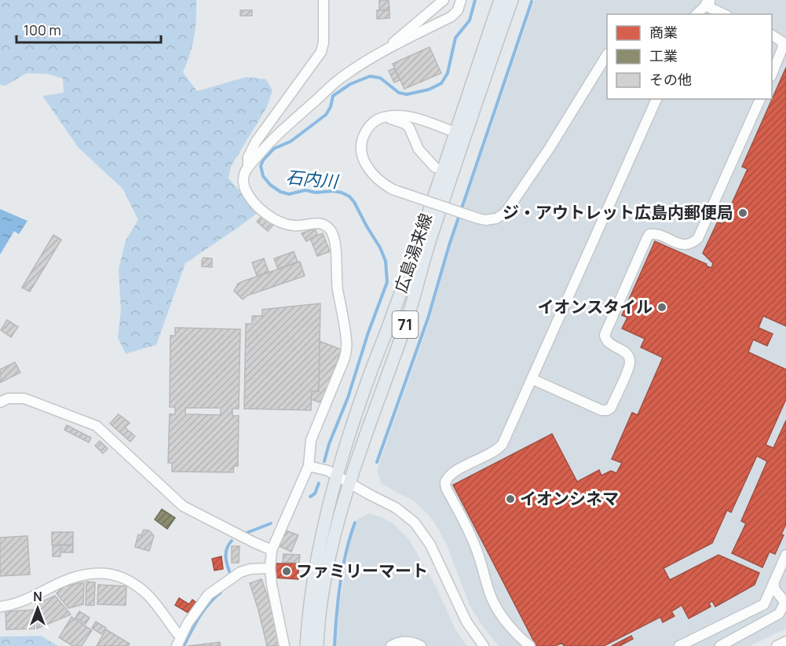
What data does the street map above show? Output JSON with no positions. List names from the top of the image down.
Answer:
{
  "streets": {
    "main road": ["広島湯来線", "71"]
  },
  "water": ["石内川"],
  "places": [
    "ジ・アウトレット広島内郵便局",
    "イオンスタイル",
    "イオンシネマ",
    "ファミリーマート"
  ],
  "legend": ["商業", "工業", "その他"],
  "scale_bar": "100 m",
  "north": "top"
}
